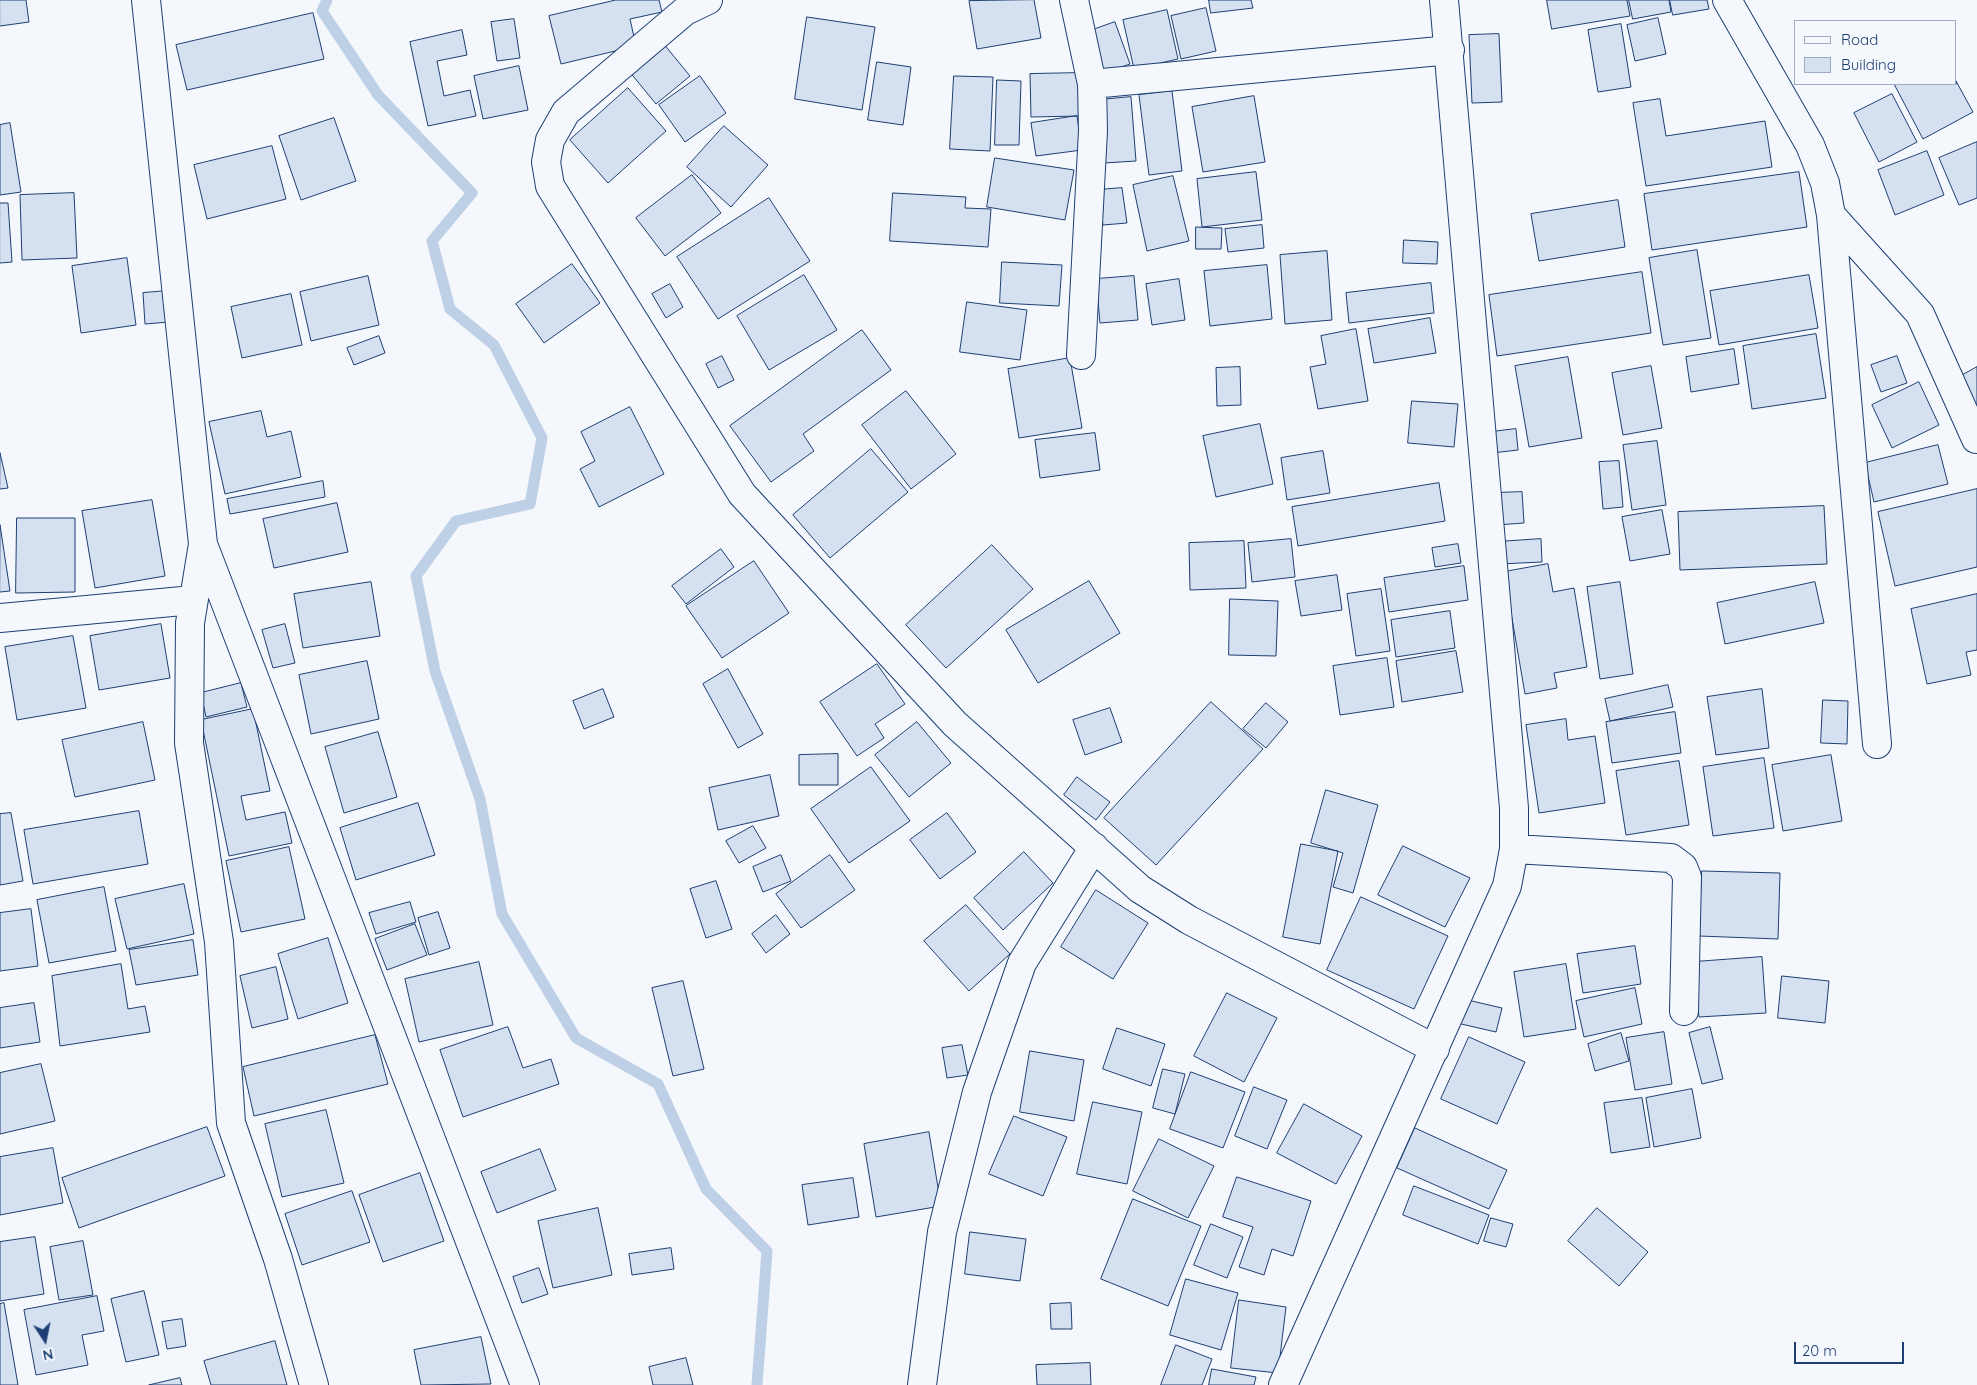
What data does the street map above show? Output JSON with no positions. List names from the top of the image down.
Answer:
{
  "legend": ["Road", "Building"],
  "scale_bar": "20 m",
  "north": "bottom"
}
